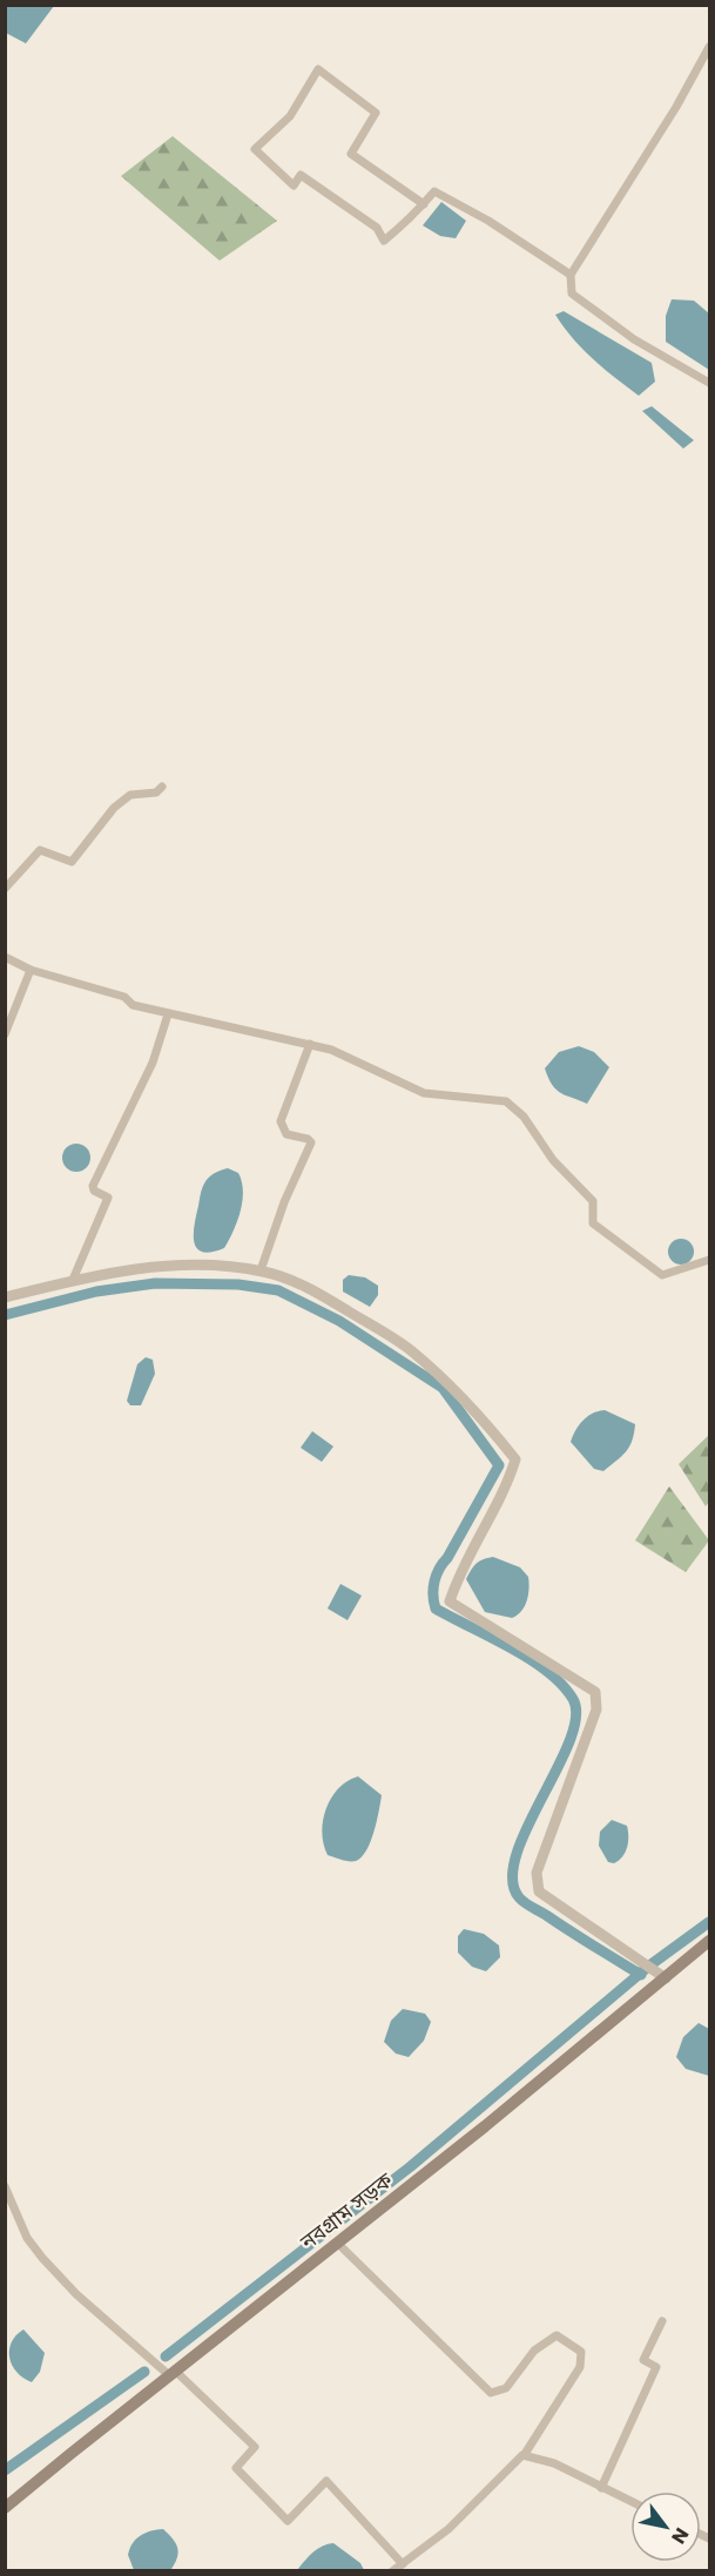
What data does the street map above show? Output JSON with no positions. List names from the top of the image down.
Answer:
{
  "streets": {
    "main road": ["নবগ্রাম সড়ক"]
  },
  "north": "bottom right"
}
